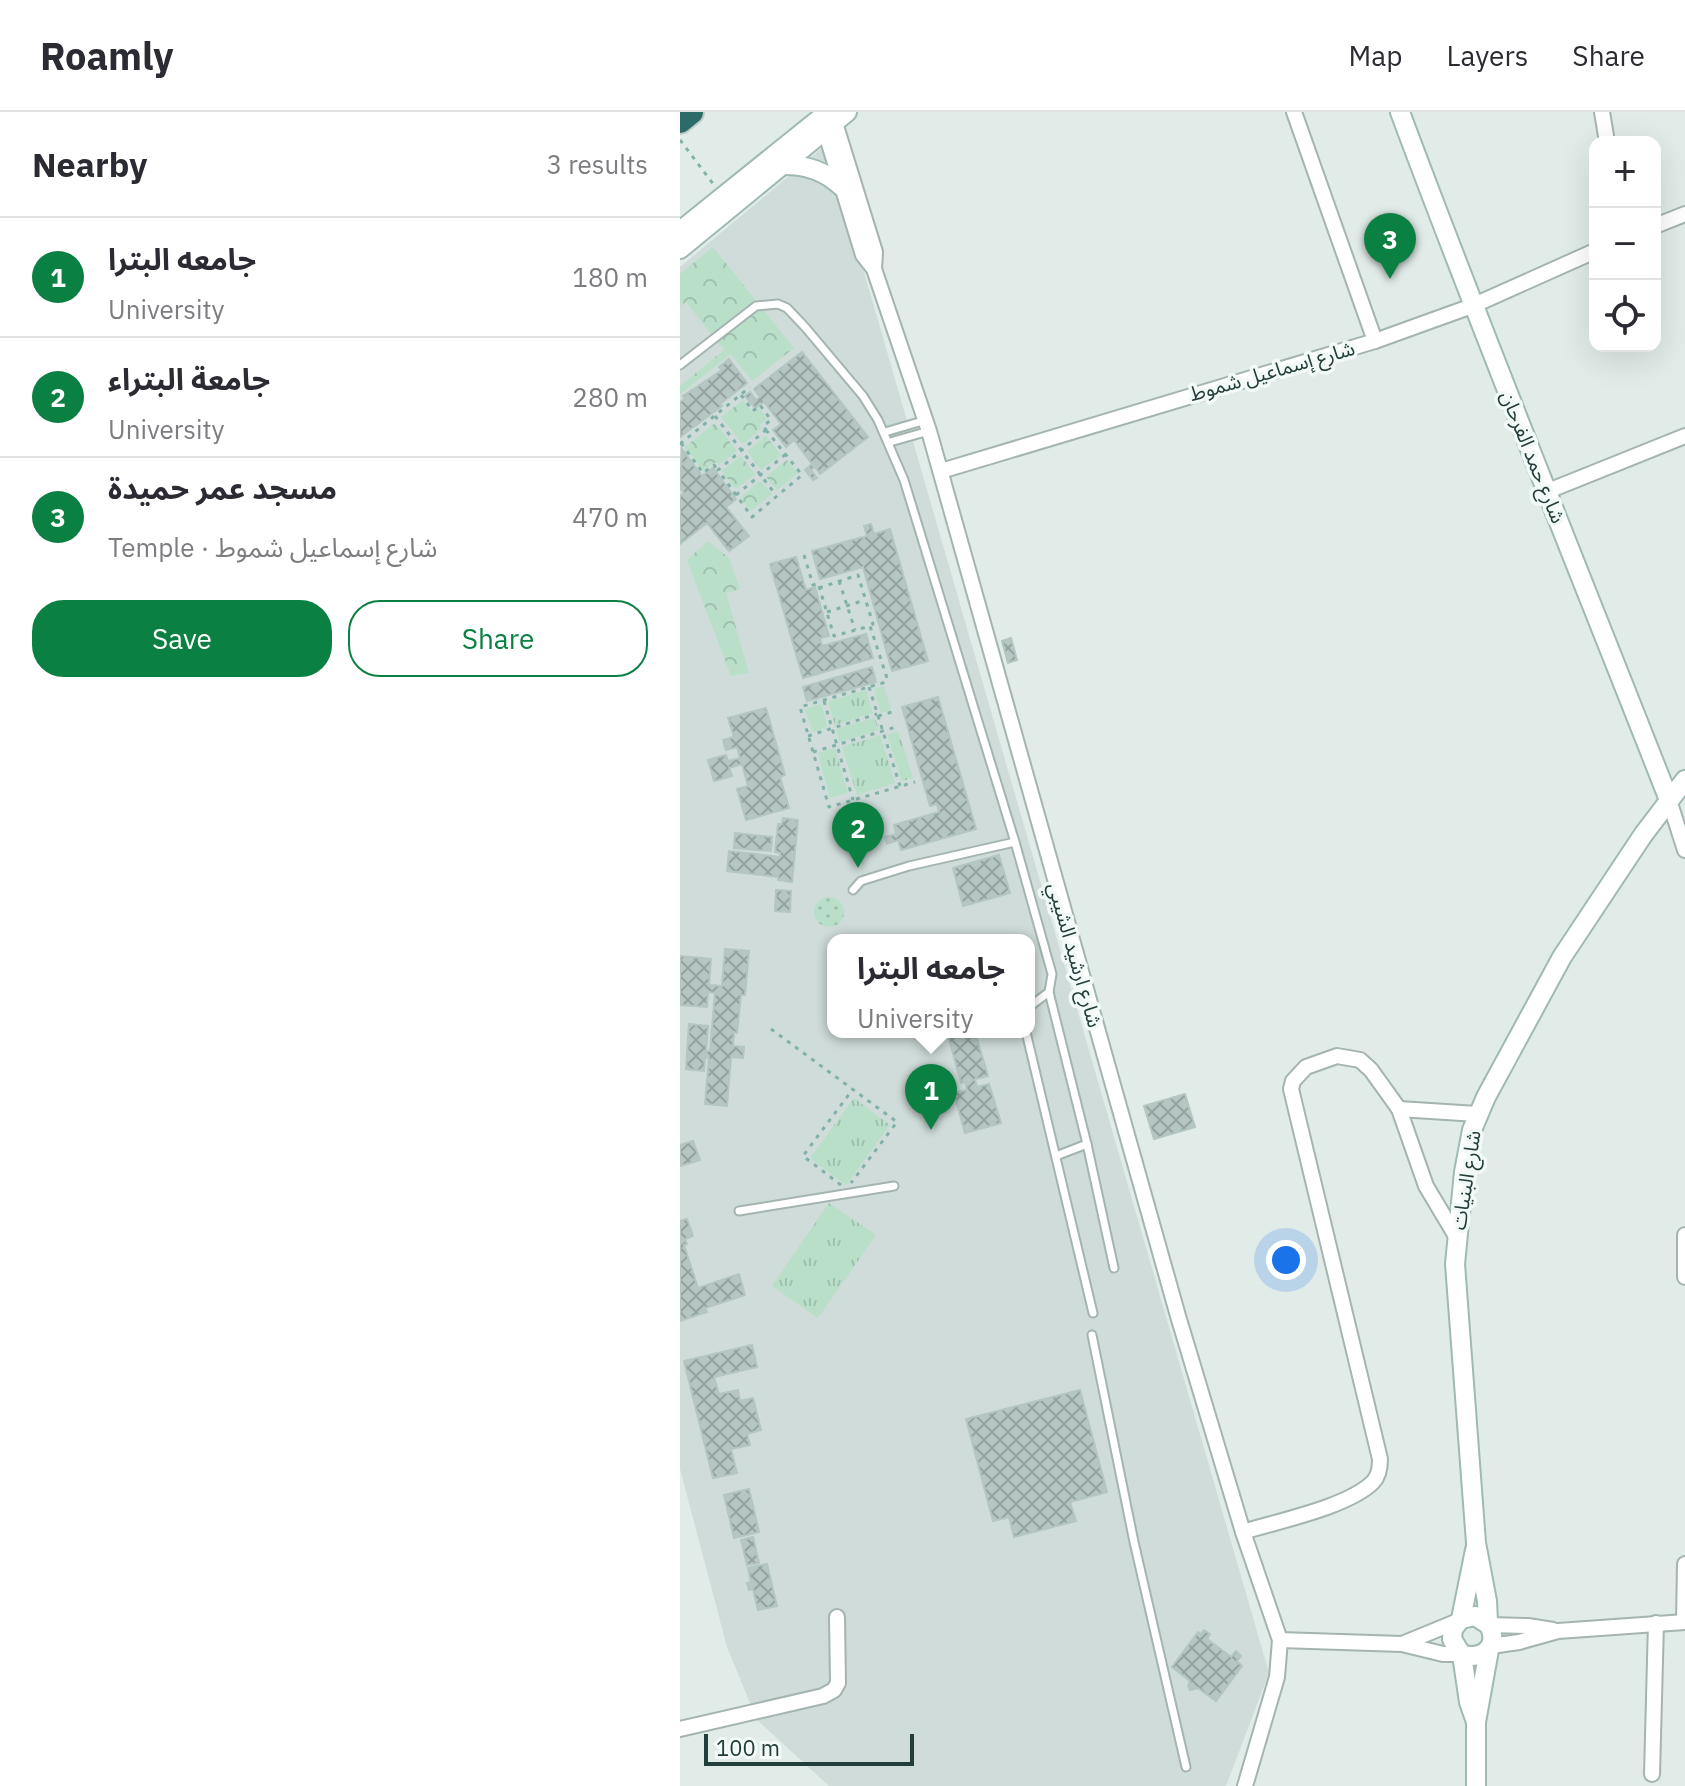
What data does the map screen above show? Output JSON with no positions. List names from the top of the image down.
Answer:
{
  "streets": {
    "main road": ["شارع حمد الفرحان", "شارع البنيات"],
    "street": ["شارع إسماعيل شموط", "شارع ارشيد الشيبي"]
  },
  "crossings": [
    ["شارع إسماعيل شموط", "شارع حمد الفرحان"],
    ["شارع إسماعيل شموط", "شارع ارشيد الشيبي"],
    ["شارع حمد الفرحان", "شارع البنيات"]
  ],
  "scale_bar": "100 m",
  "page": {
    "header": "Roamly",
    "nav": ["Map", "Layers", "Share"],
    "heading": ["Nearby", "3 results"],
    "map_buttons": ["+", "−"],
    "pins": ["3", "2", "1"],
    "list": [
      {
        "mark": "1",
        "name": "جامعه البترا",
        "note": "University",
        "value": "180 m"
      },
      {
        "mark": "2",
        "name": "جامعة البتراء",
        "note": "University",
        "value": "280 m"
      },
      {
        "mark": "3",
        "name": "مسجد عمر حميدة",
        "note": "Temple · شارع إسماعيل شموط",
        "value": "470 m"
      }
    ],
    "buttons": ["Save", "Share"],
    "popup": ["جامعه البترا", "University"],
    "scale": "100 m"
  }
}
